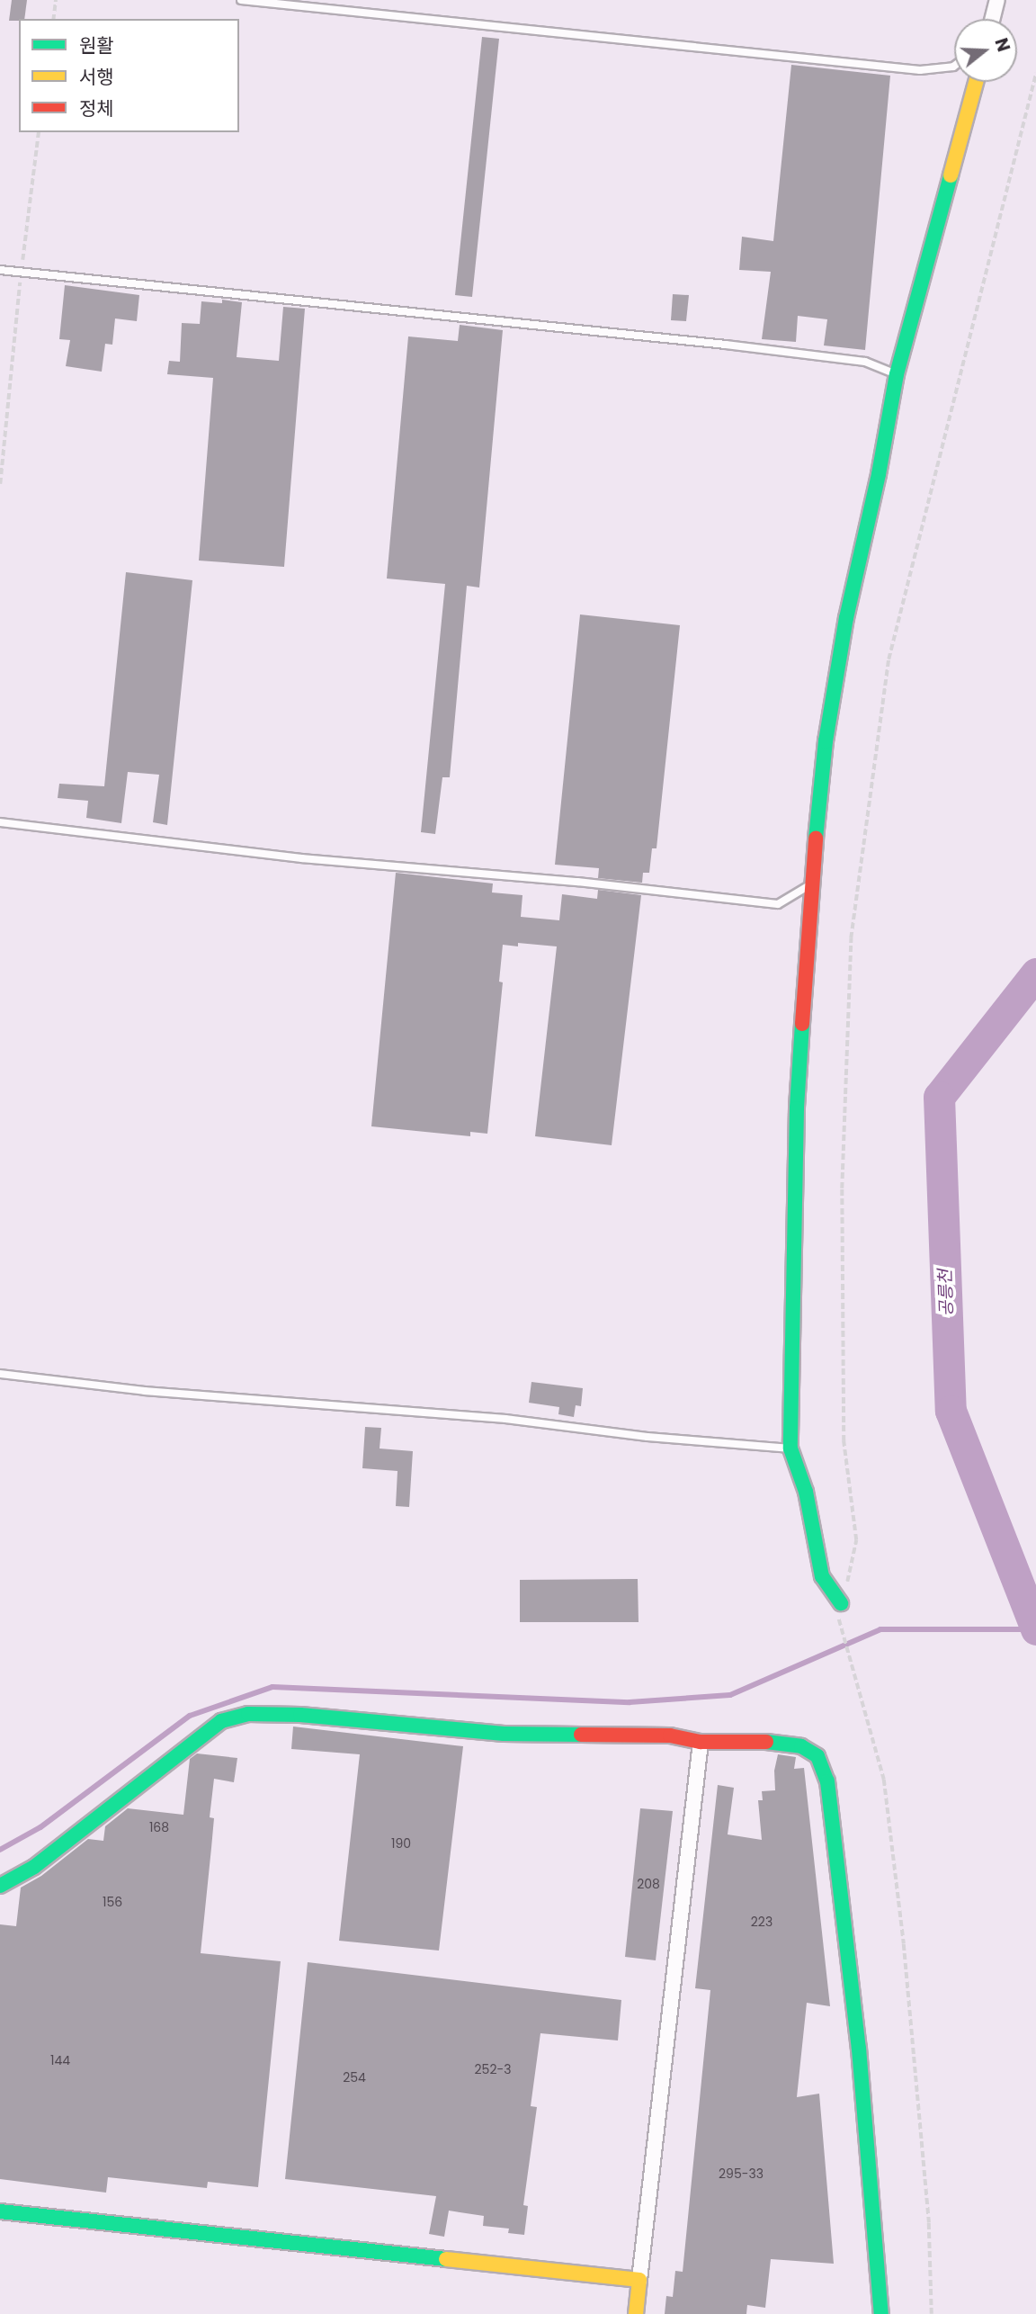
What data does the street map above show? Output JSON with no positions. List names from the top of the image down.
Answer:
{
  "water": ["공릉천"],
  "house_numbers": [
    "168",
    "190",
    "208",
    "156",
    "223",
    "144",
    "252-3",
    "254",
    "295-33"
  ],
  "legend": ["원활", "서행", "정체"],
  "north": "right"
}
